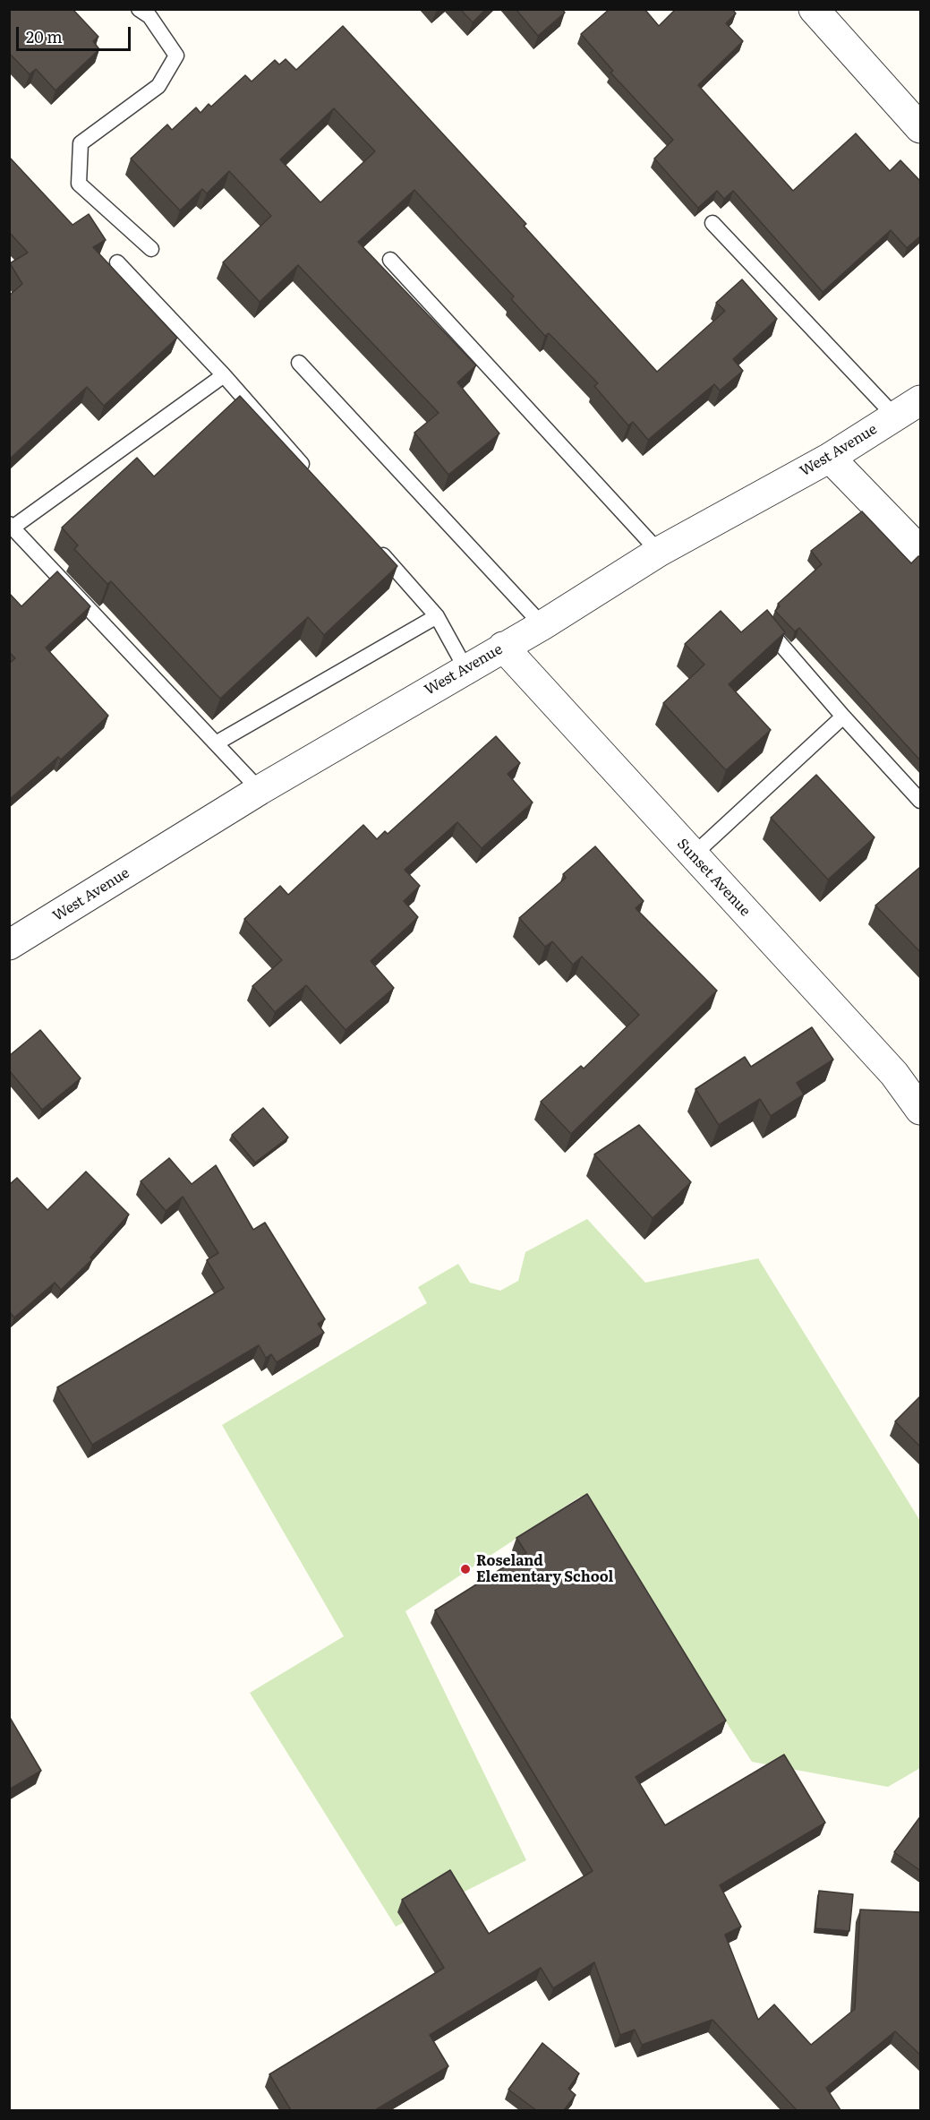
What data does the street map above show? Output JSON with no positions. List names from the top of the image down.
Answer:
{
  "streets": {
    "street": ["West Avenue", "Sunset Avenue"]
  },
  "crossings": [
    ["West Avenue", "Sunset Avenue"]
  ],
  "places": ["Roseland Elementary School"],
  "scale_bar": "20 m"
}
